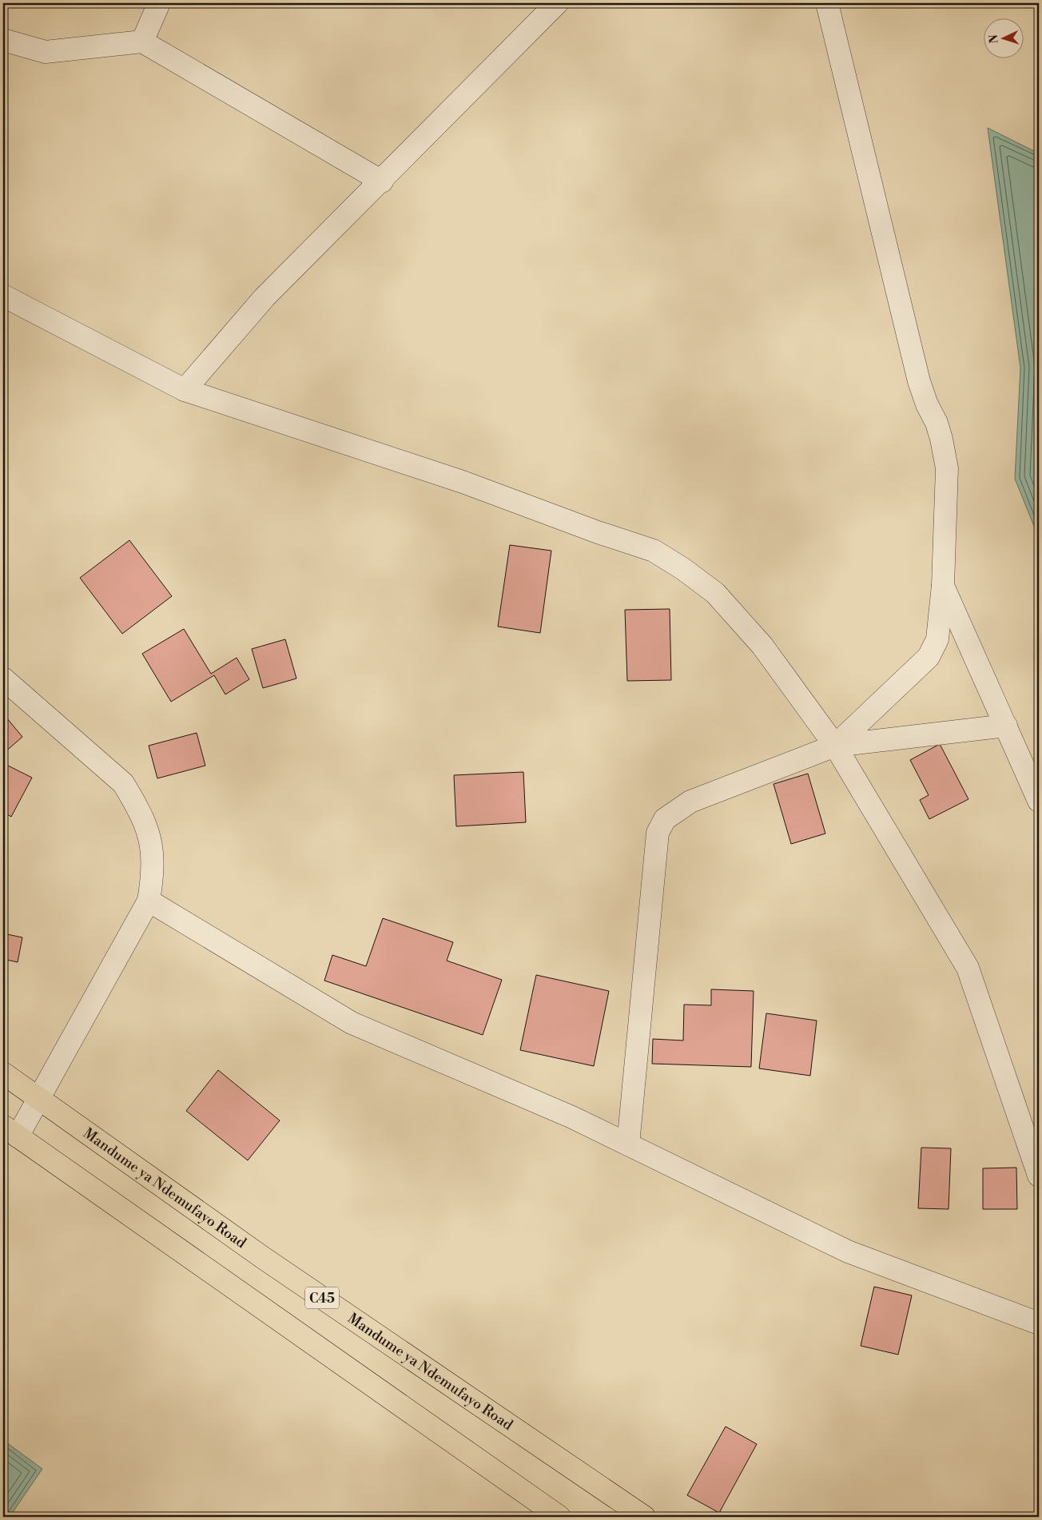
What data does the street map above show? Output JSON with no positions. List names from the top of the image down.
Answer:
{
  "streets": {
    "main road": ["Mandume ya Ndemufayo Road", "C45"]
  },
  "north": "left"
}
